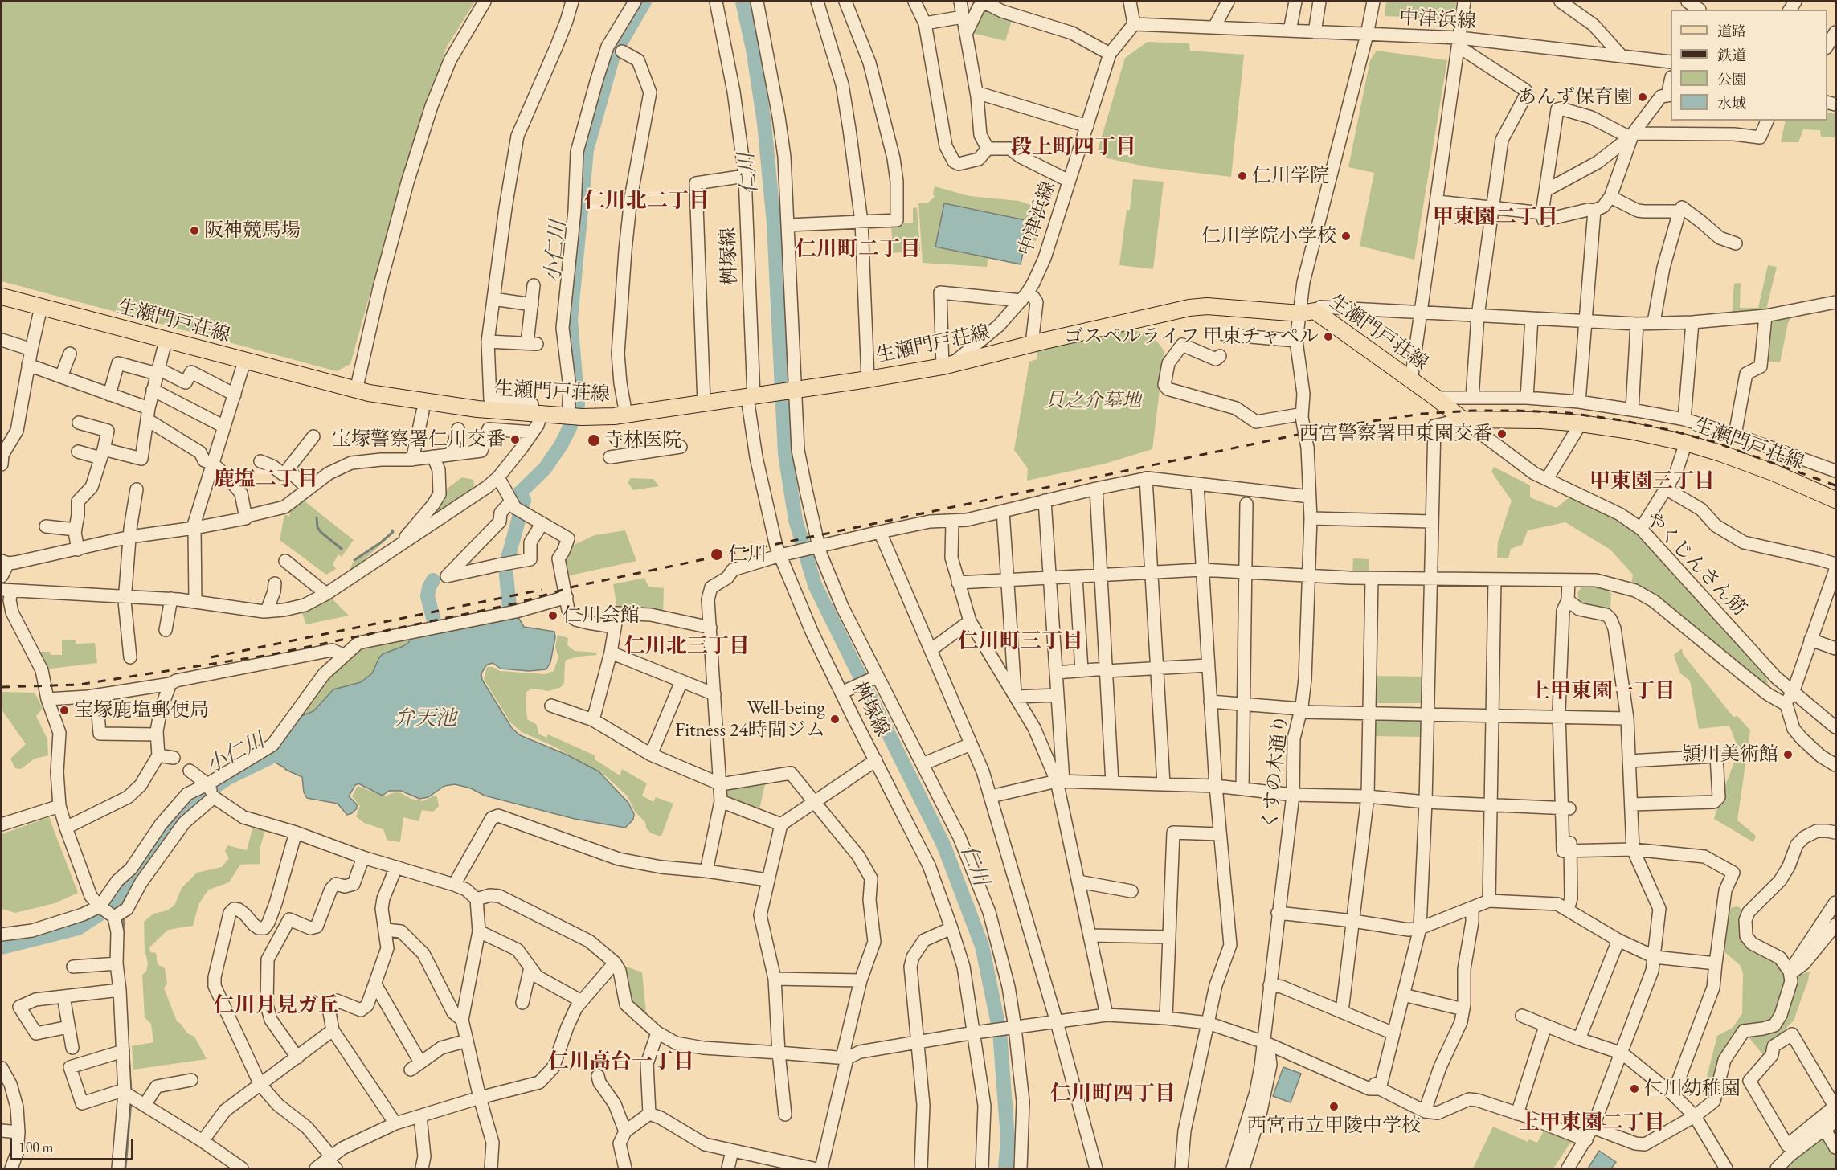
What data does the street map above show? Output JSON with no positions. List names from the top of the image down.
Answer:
{
  "streets": {
    "main road": ["生瀬門戸荘線"],
    "street": [
      "中津浜線",
      "桝塚線",
      "やくじんさん筋",
      "くすの木通り"
    ]
  },
  "crossings": [
    ["中津浜線", "生瀬門戸荘線"],
    ["中津浜線", "くすの木通り"],
    ["桝塚線", "生瀬門戸荘線"],
    ["生瀬門戸荘線", "やくじんさん筋"],
    ["生瀬門戸荘線", "くすの木通り"]
  ],
  "districts": [
    "段上町四丁目",
    "仁川北二丁目",
    "甲東園二丁目",
    "仁川町二丁目",
    "鹿塩二丁目",
    "甲東園三丁目",
    "仁川町三丁目",
    "仁川北三丁目",
    "上甲東園一丁目",
    "仁川月見ガ丘",
    "仁川高台一丁目",
    "仁川町四丁目",
    "上甲東園二丁目"
  ],
  "water": ["仁川", "小仁川", "弁天池"],
  "parks": ["貝之介墓地"],
  "places": [
    "あんず保育園",
    "仁川学院",
    "阪神競馬場",
    "仁川学院小学校",
    "ゴスペルライフ 甲東チャペル",
    "西宮警察署甲東園交番",
    "宝塚警察署仁川交番",
    "寺林医院",
    "仁川",
    "仁川会館",
    "宝塚鹿塩郵便局",
    "Well-being Fitness 24時間ジム",
    "頴川美術館",
    "仁川幼稚園",
    "西宮市立甲陵中学校"
  ],
  "legend": [
    "道路",
    "鉄道",
    "公園",
    "水域"
  ],
  "scale_bar": "100 m"
}
